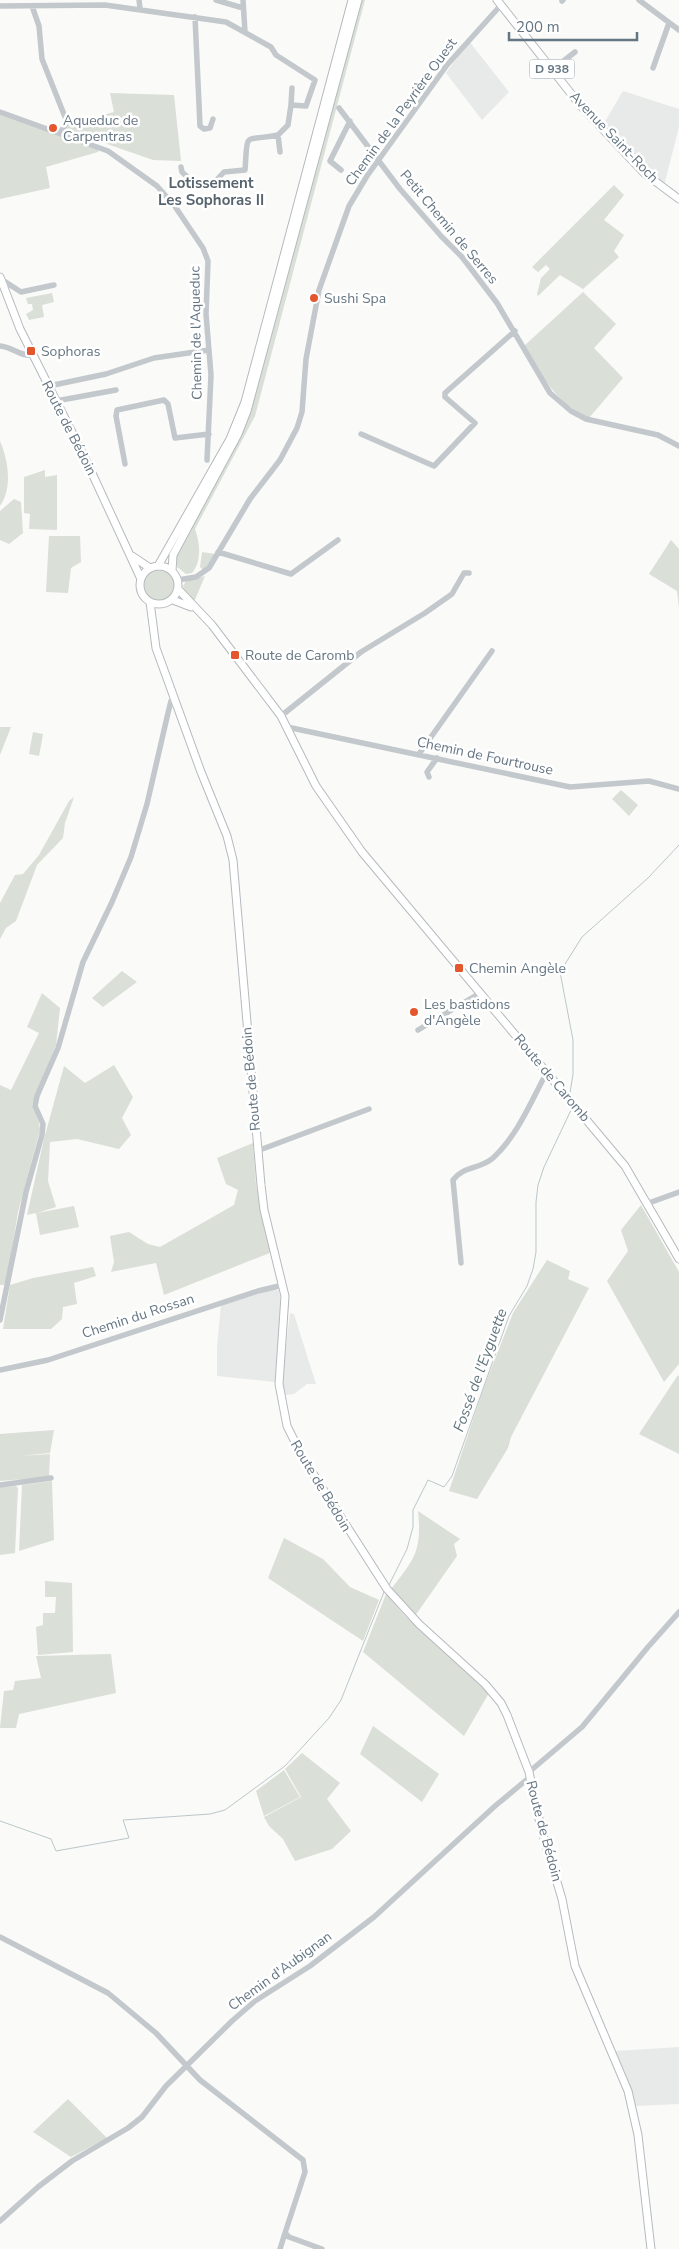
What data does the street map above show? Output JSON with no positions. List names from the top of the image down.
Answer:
{
  "streets": {
    "main road": [
      "D 938",
      "Avenue Saint-Roch",
      "Route de Bédoin",
      "Route de Caromb"
    ],
    "street": [
      "Chemin de la Peyrière Ouest",
      "Petit Chemin de Serres",
      "Chemin de l'Aqueduc",
      "Chemin de Fourtrouse",
      "Chemin du Rossan",
      "Chemin d'Aubignan"
    ]
  },
  "crossings": [
    ["Chemin de la Peyrière Ouest", "Avenue Saint-Roch"],
    ["Chemin de la Peyrière Ouest", "Petit Chemin de Serres"],
    ["Chemin de la Peyrière Ouest", "Route de Bédoin"],
    ["Chemin de la Peyrière Ouest", "Route de Caromb"],
    ["Route de Bédoin", "Route de Caromb"],
    ["Route de Bédoin", "Chemin du Rossan"],
    ["Route de Bédoin", "Chemin d'Aubignan"],
    ["Chemin de Fourtrouse", "Route de Caromb"]
  ],
  "districts": ["Lotissement Les Sophoras II"],
  "water": ["Fossé de l'Eyguette"],
  "places": {
    "other": ["Aqueduc de Carpentras", "Sushi Spa", "Les bastidons d'Angèle"],
    "transit": ["Sophoras", "Route de Caromb", "Chemin Angèle"]
  },
  "scale_bar": "200 m"
}
